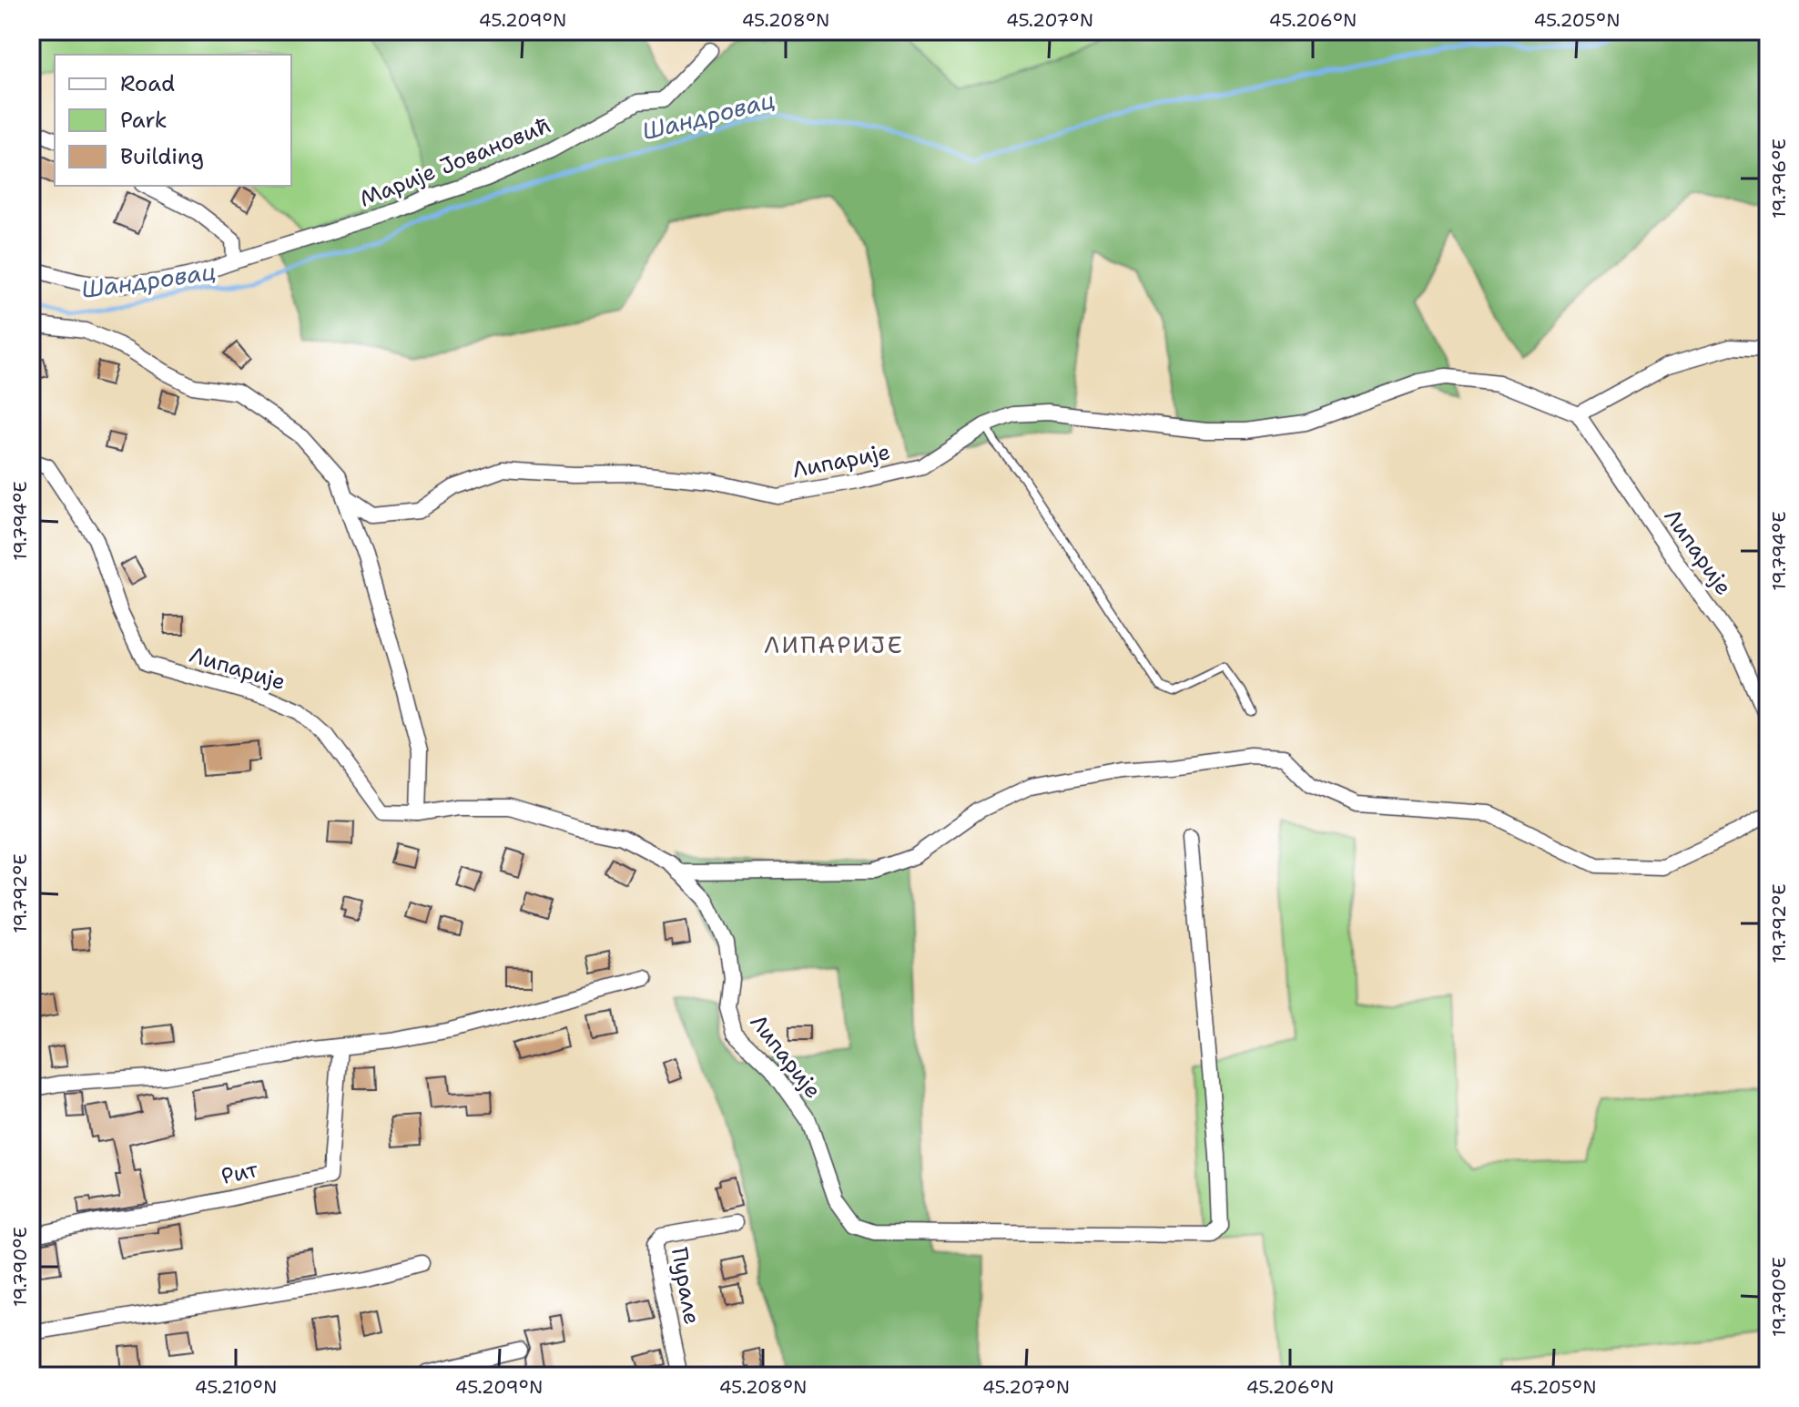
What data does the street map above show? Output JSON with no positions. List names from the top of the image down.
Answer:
{
  "streets": {
    "street": [
      "Марије Јовановић",
      "Липарије",
      "Рит",
      "Пурале"
    ]
  },
  "districts": ["ЛИПАРИЈЕ"],
  "water": ["Шандровац"],
  "legend": ["Road", "Park", "Building"],
  "coordinates": [
    "45.209°N",
    "45.208°N",
    "45.207°N",
    "45.206°N",
    "45.205°N",
    "19.796°E",
    "19.794°E",
    "19.792°E",
    "19.790°E",
    "45.210°N"
  ]
}
